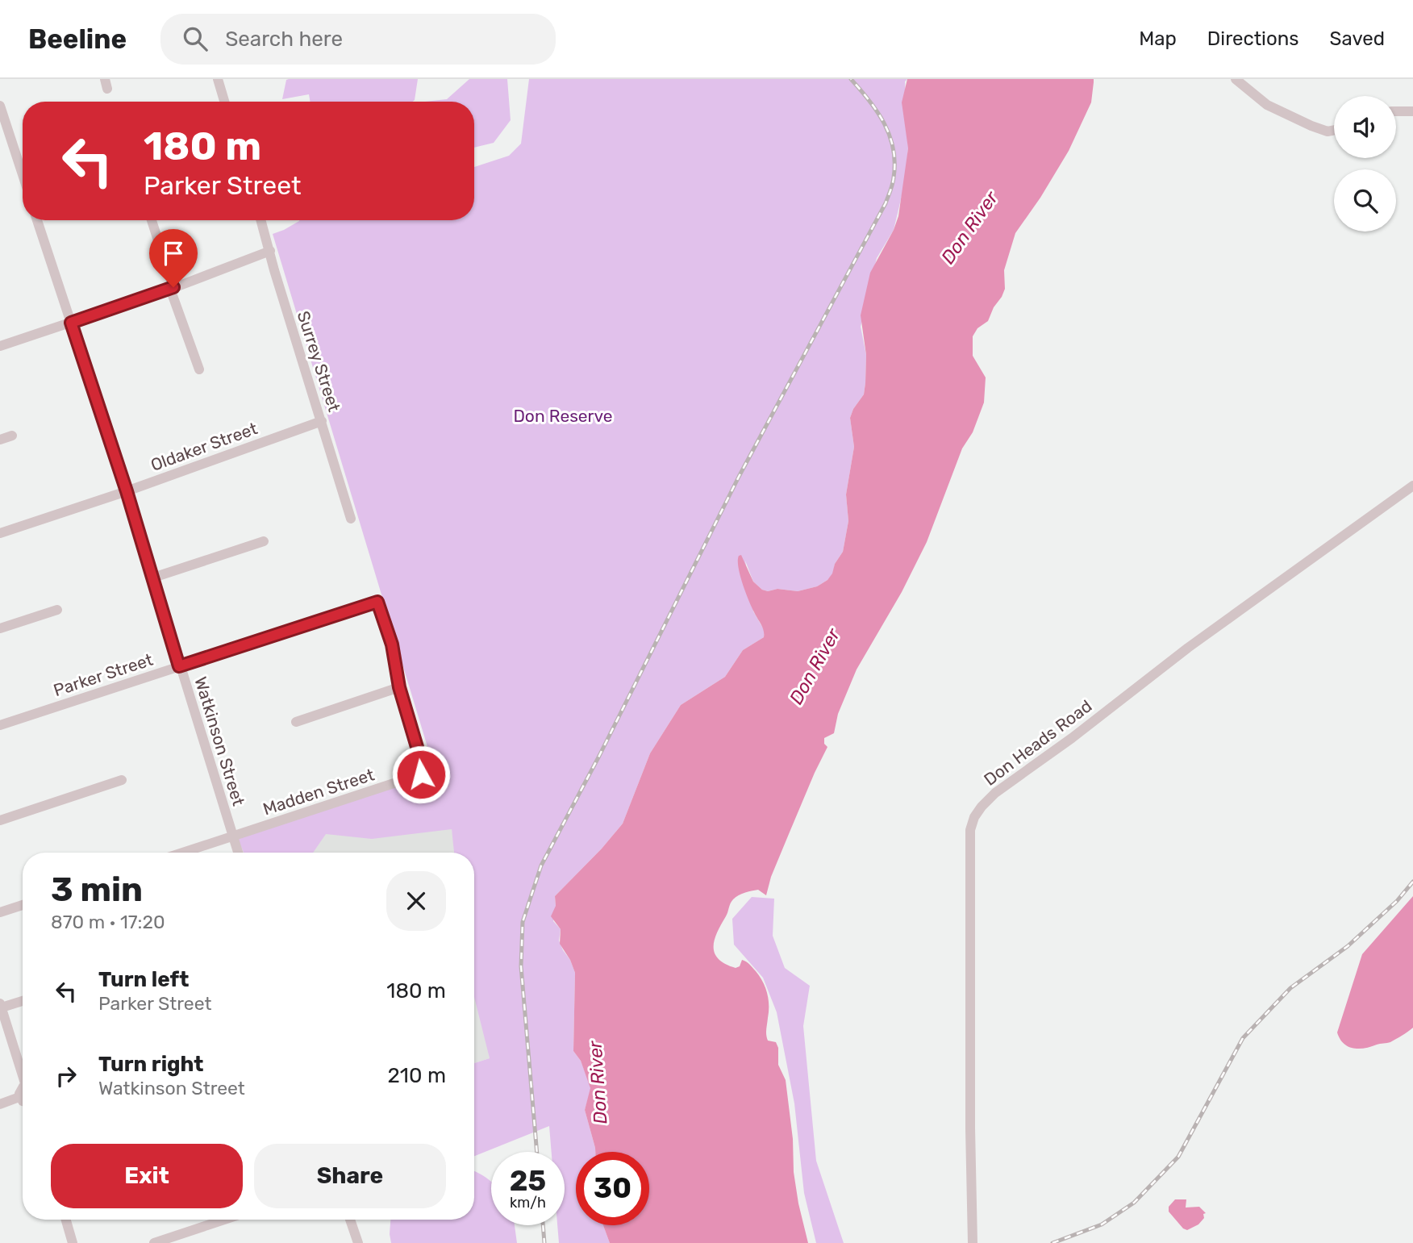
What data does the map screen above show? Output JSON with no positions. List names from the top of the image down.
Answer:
{
  "streets": {
    "street": [
      "Surrey Street",
      "Oldaker Street",
      "Parker Street",
      "Watkinson Street",
      "Don Heads Road",
      "Madden Street"
    ]
  },
  "crossings": [
    ["Surrey Street", "Oldaker Street"],
    ["Oldaker Street", "Watkinson Street"],
    ["Parker Street", "Watkinson Street"],
    ["Parker Street", "Madden Street"],
    ["Watkinson Street", "Madden Street"]
  ],
  "water": ["Don River"],
  "parks": ["Don Reserve"],
  "page": {
    "header": "Beeline",
    "search": "Search here",
    "nav": ["Map", "Directions", "Saved"],
    "turn": ["180 m", "Parker Street"],
    "heading": ["3 min", "870 m · 17:20"],
    "list": [
      {
        "name": "Turn left",
        "note": "Parker Street",
        "value": "180 m"
      },
      {
        "name": "Turn right",
        "note": "Watkinson Street",
        "value": "210 m"
      }
    ],
    "buttons": ["Exit", "Share"],
    "speed": "25 km/h",
    "limit": "30"
  }
}
